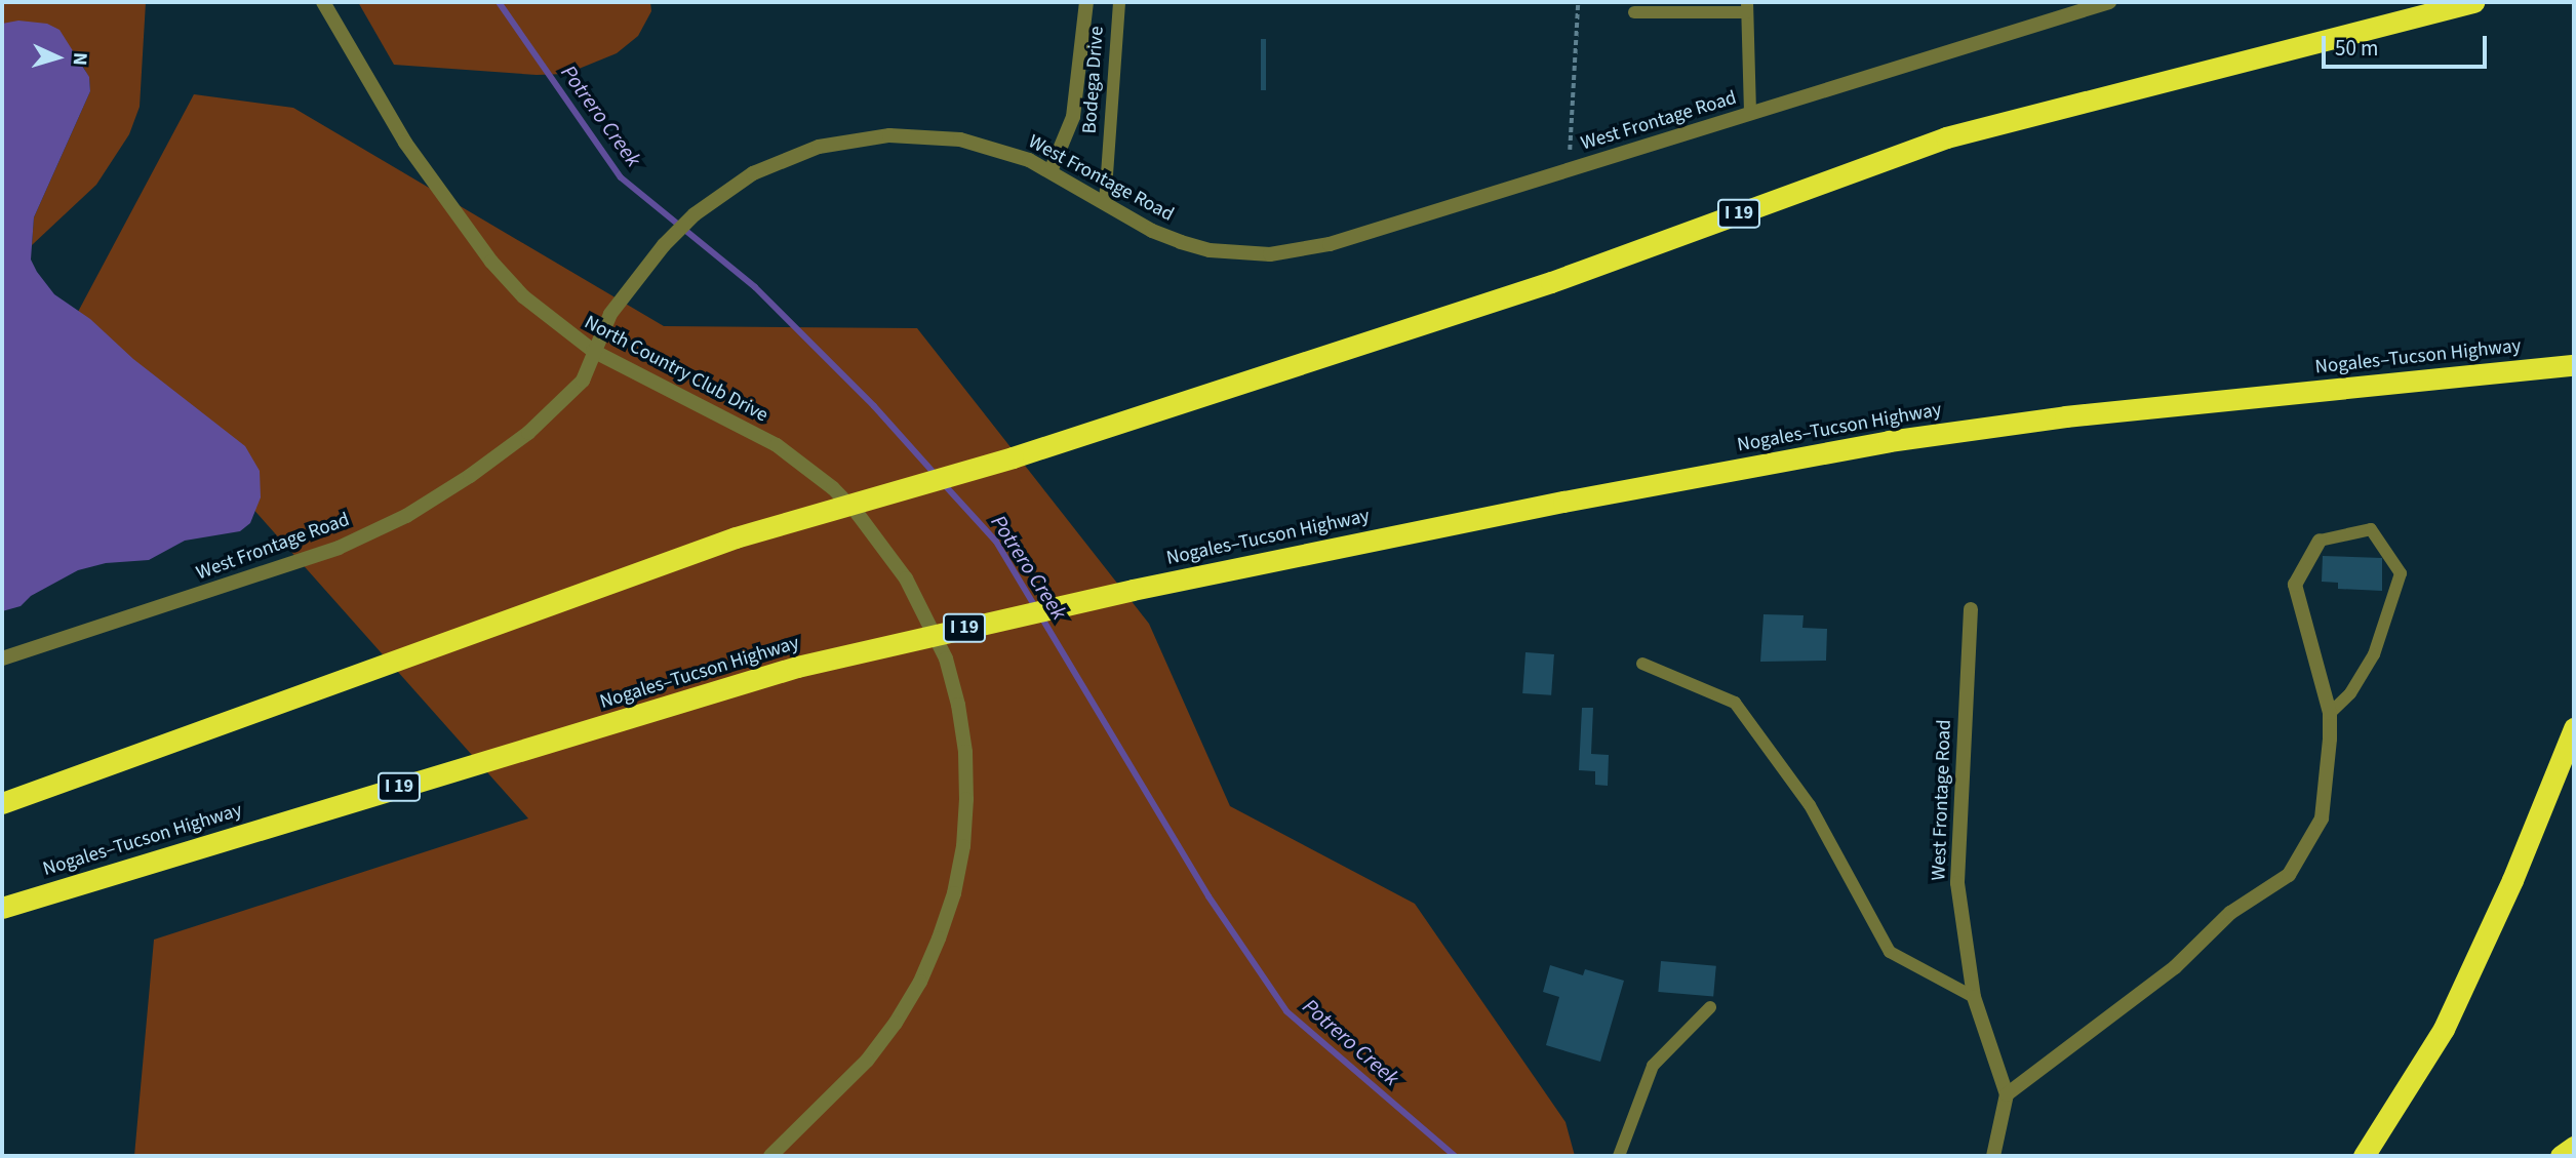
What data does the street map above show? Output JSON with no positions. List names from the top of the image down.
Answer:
{
  "streets": {
    "highway": ["I 19", "Nogales–Tucson Highway"],
    "street": ["West Frontage Road", "North Country Club Drive"],
    "lane": ["Bodega Drive"]
  },
  "crossings": [
    ["Bodega Drive", "West Frontage Road"],
    ["West Frontage Road", "North Country Club Drive"]
  ],
  "water": ["Potrero Creek"],
  "scale_bar": "50 m",
  "north": "right"
}
